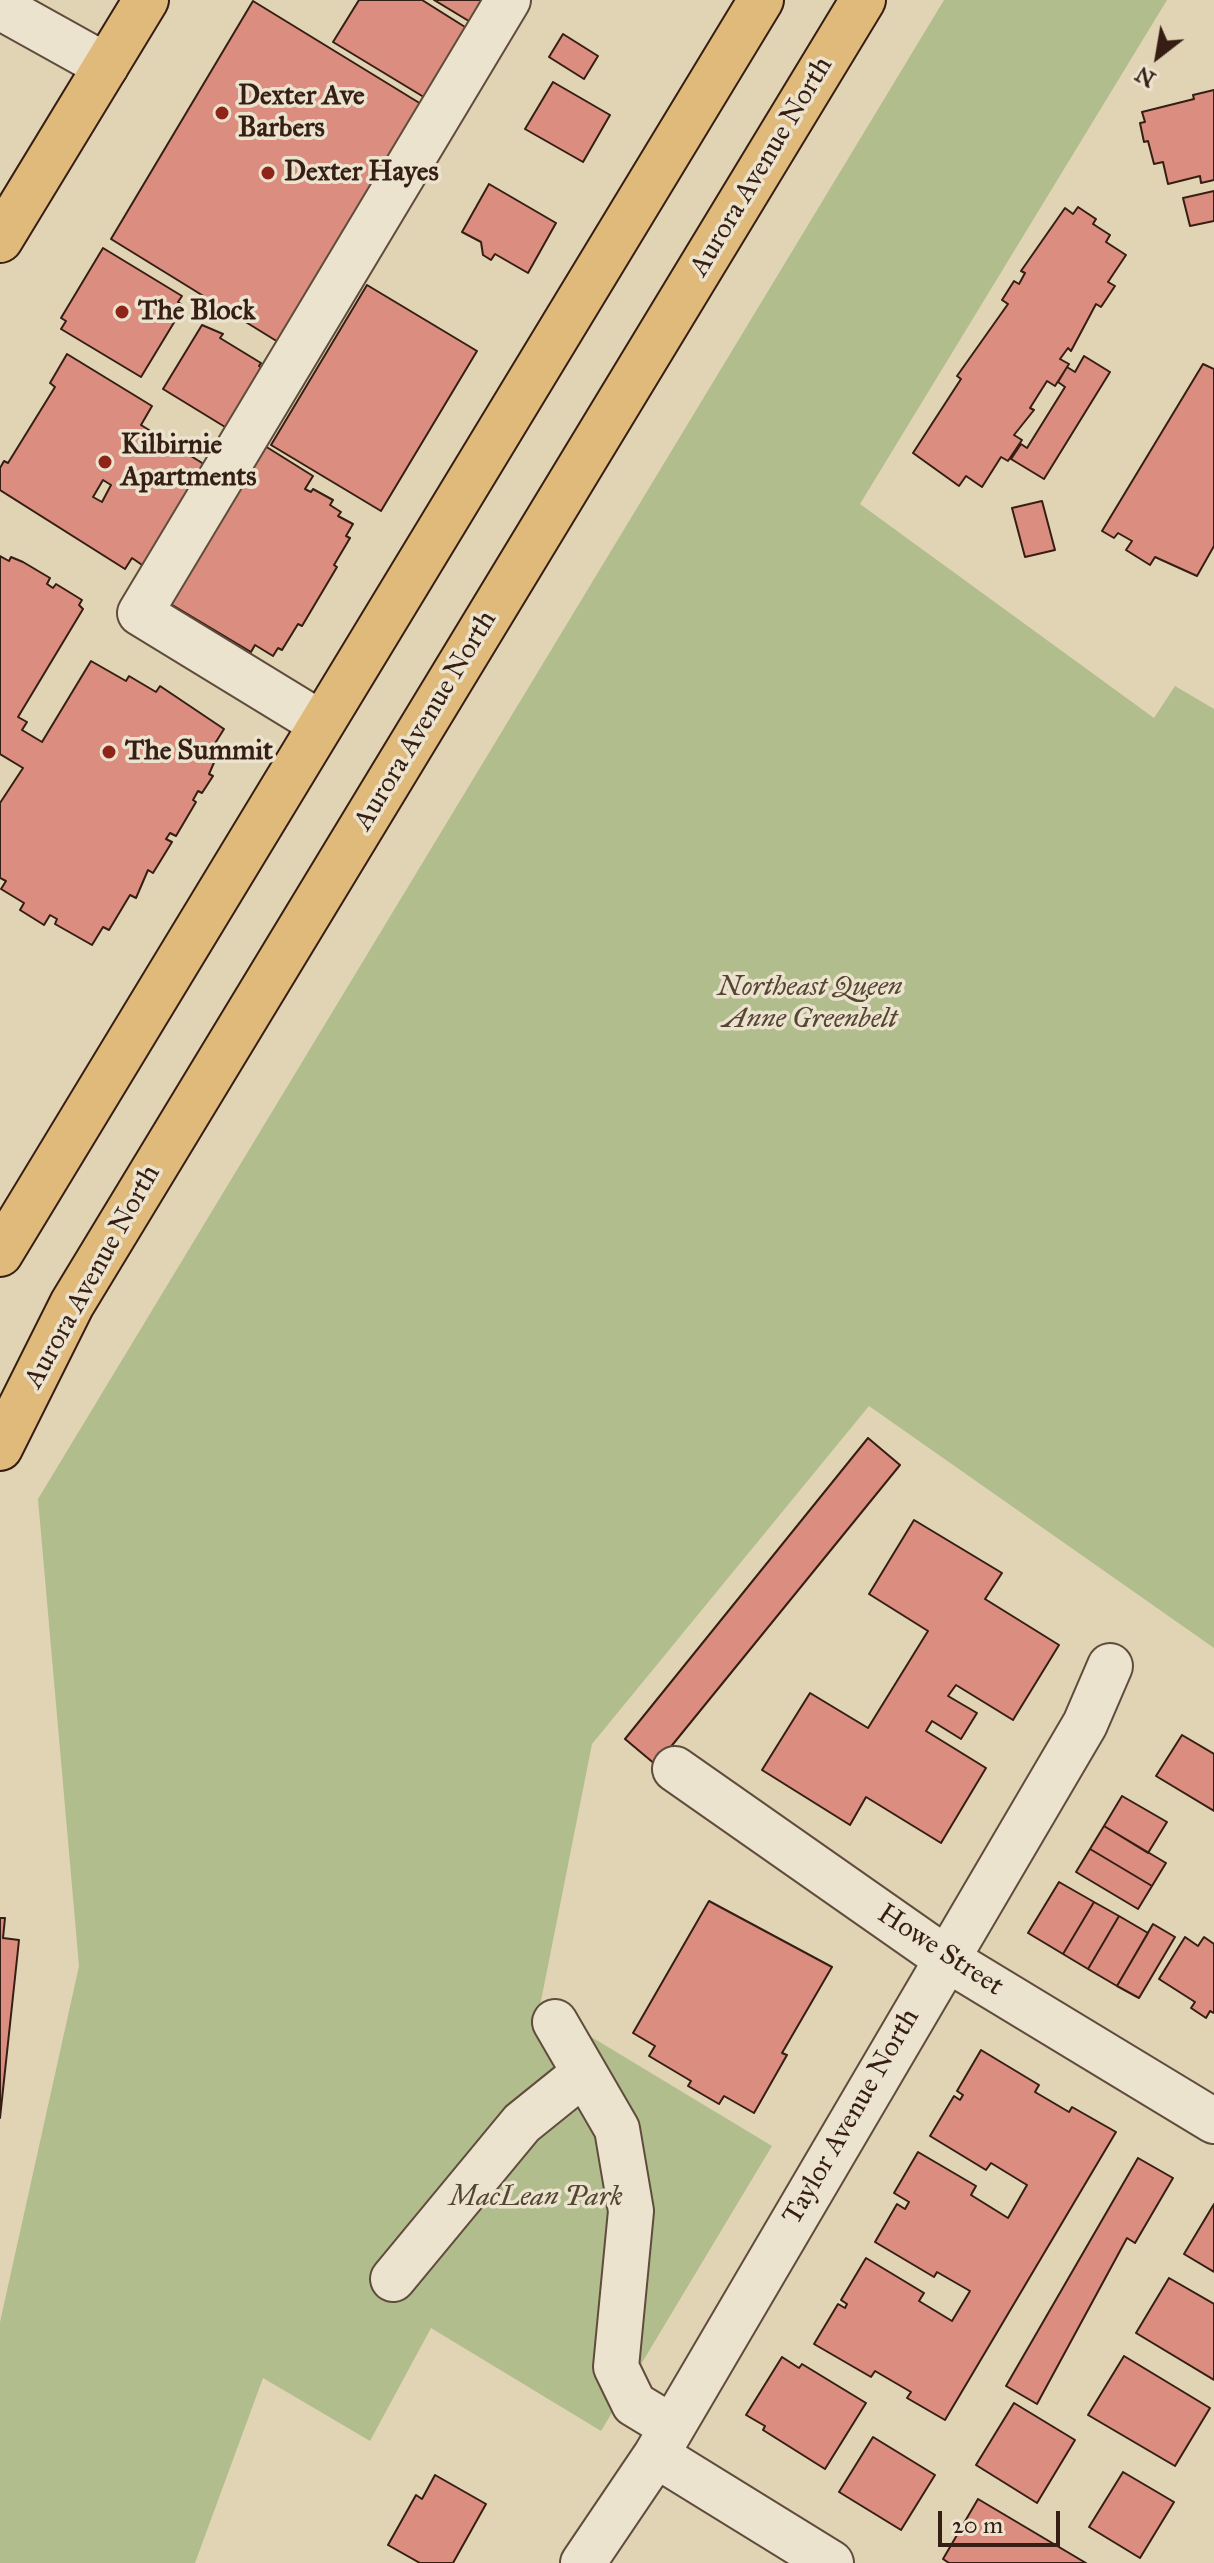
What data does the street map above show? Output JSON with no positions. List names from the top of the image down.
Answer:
{
  "streets": {
    "main road": ["Aurora Avenue North"],
    "street": ["Howe Street", "Taylor Avenue North"]
  },
  "crossings": [
    ["Howe Street", "Taylor Avenue North"]
  ],
  "parks": ["Northeast Queen Anne Greenbelt", "MacLean Park"],
  "places": [
    "Dexter Ave Barbers",
    "Dexter Hayes",
    "The Block",
    "Kilbirnie Apartments",
    "The Summit"
  ],
  "scale_bar": "20 m",
  "north": "bottom left"
}
